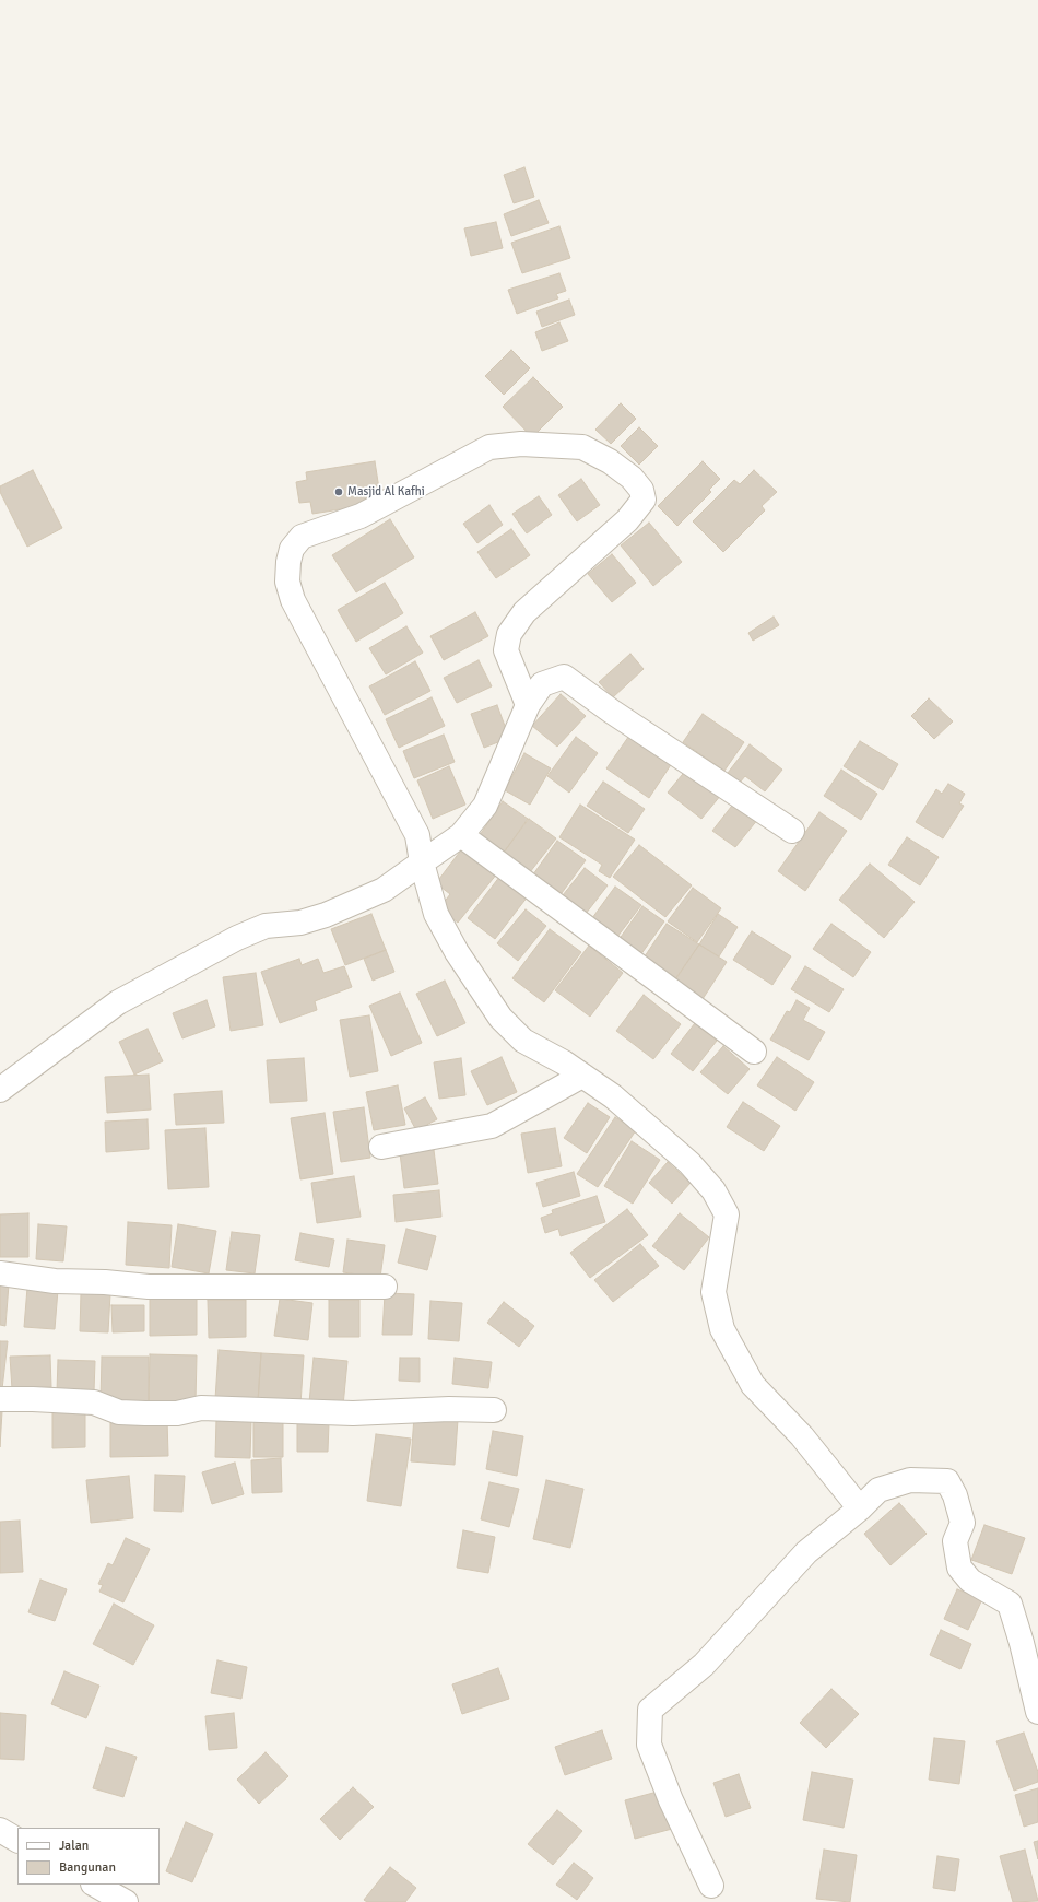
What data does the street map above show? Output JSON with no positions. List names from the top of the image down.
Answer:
{
  "places": ["Masjid Al Kafhi"],
  "legend": ["Jalan", "Bangunan"]
}
